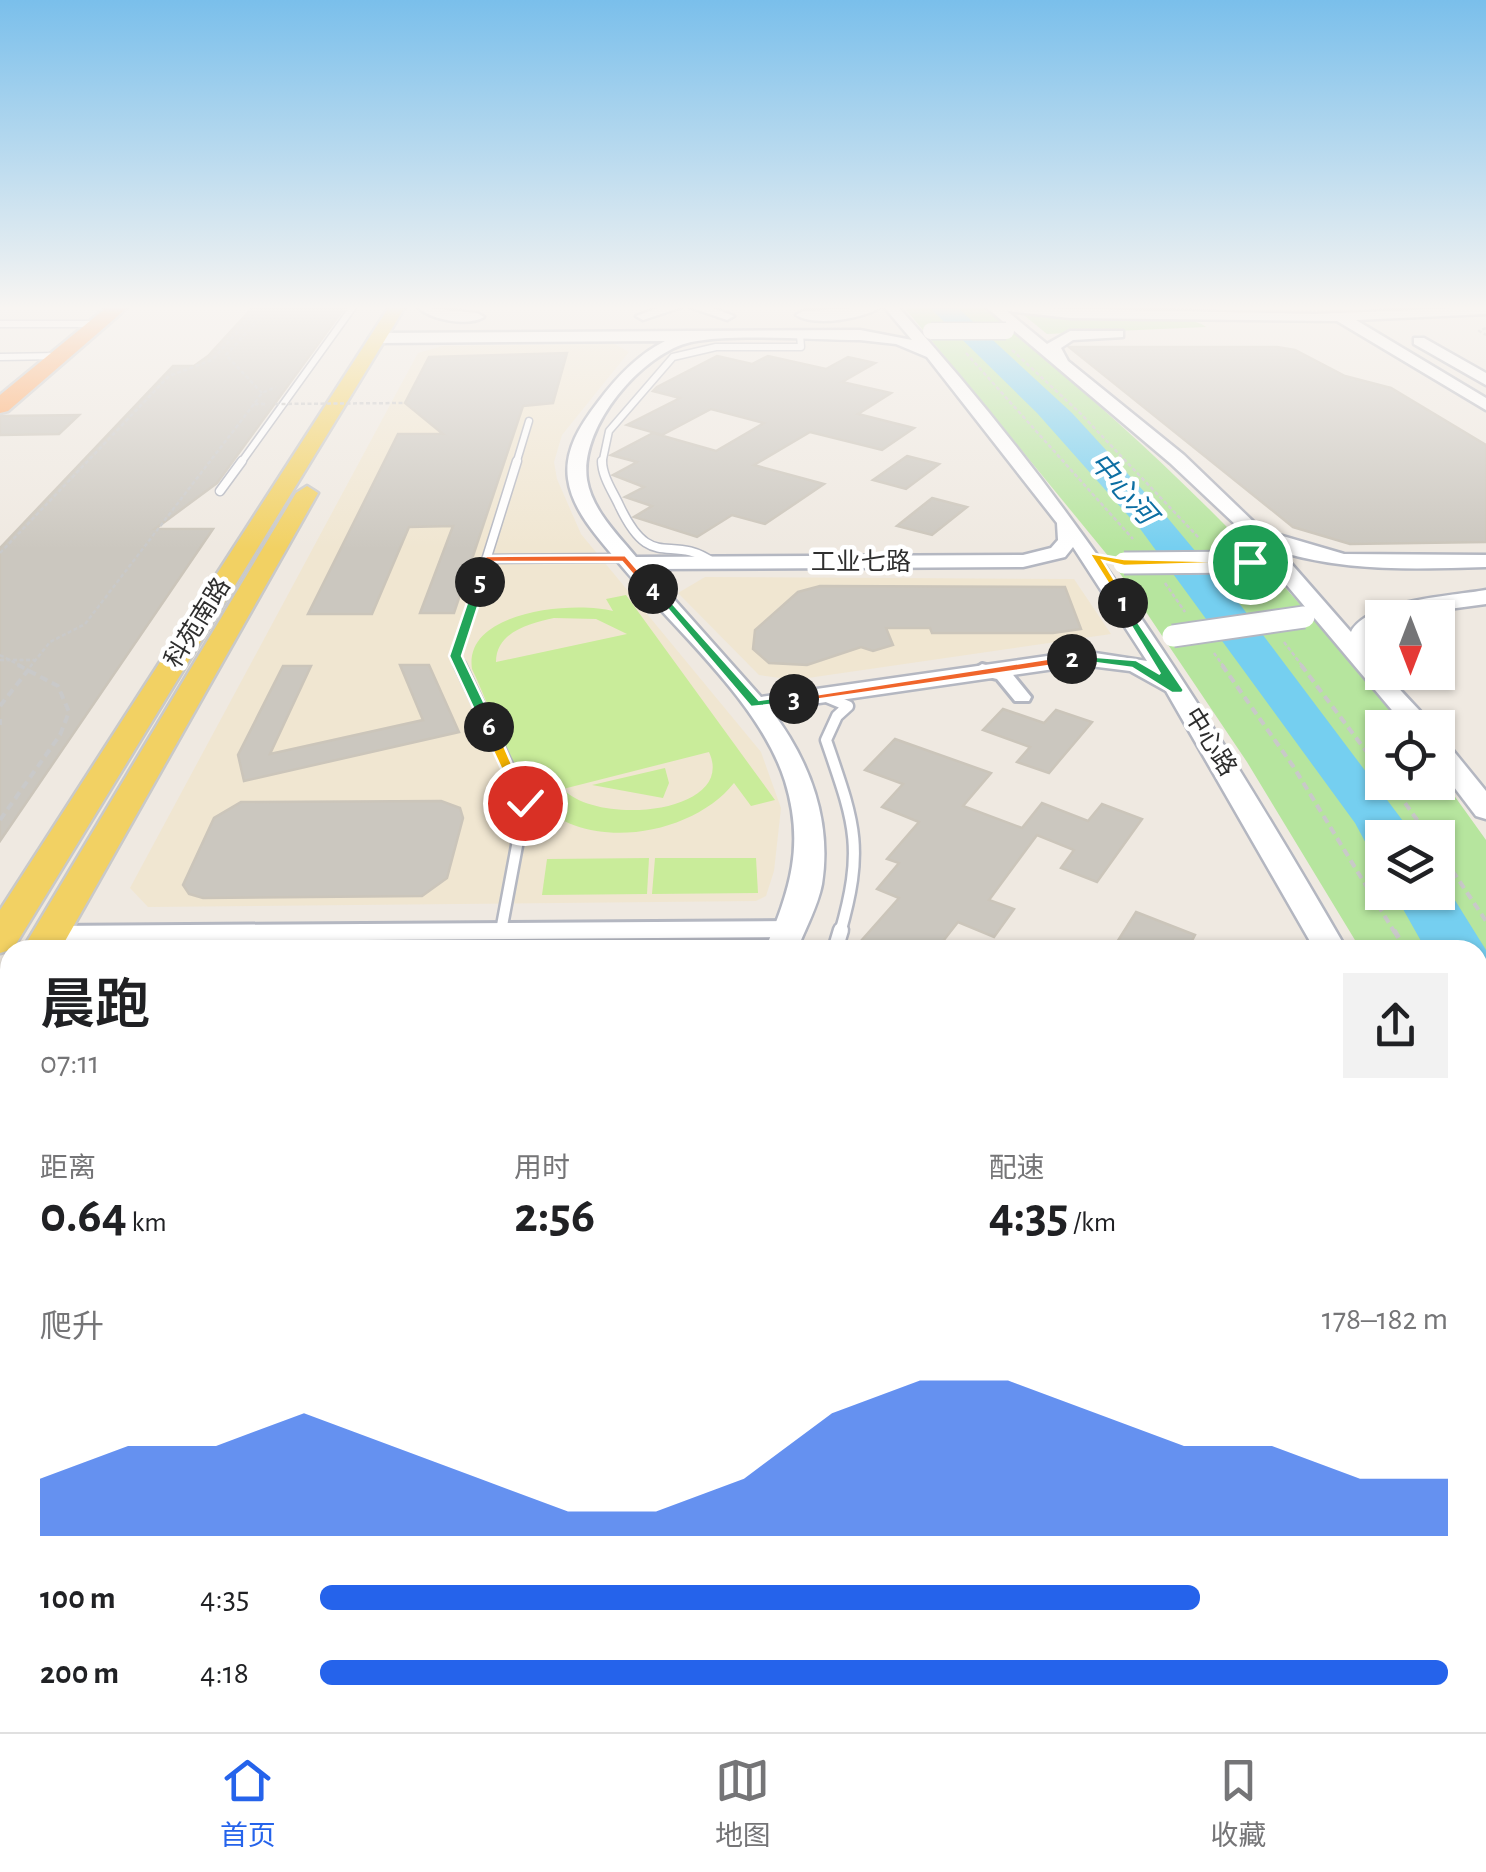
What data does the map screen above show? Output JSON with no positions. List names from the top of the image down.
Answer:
{
  "streets": {
    "main road": ["科苑南路"],
    "street": ["工业七路", "中心路"]
  },
  "crossings": [
    ["工业七路", "中心路"]
  ],
  "water": ["中心河"],
  "north": "bottom",
  "page": {
    "pins": [
      "5",
      "4",
      "1",
      "2",
      "3",
      "6"
    ],
    "heading": ["晨跑", "07:11"],
    "stats": [
      ["距离", "0.64 km"],
      ["用时", "2:56"],
      ["配速", "4:35 /km"]
    ],
    "chart": ["爬升", "178–182 m"],
    "list": [
      {
        "name": "100 m",
        "note": "4:35"
      },
      {
        "name": "200 m",
        "note": "4:18"
      }
    ],
    "tabs": ["首页", "地图", "收藏"]
  }
}
